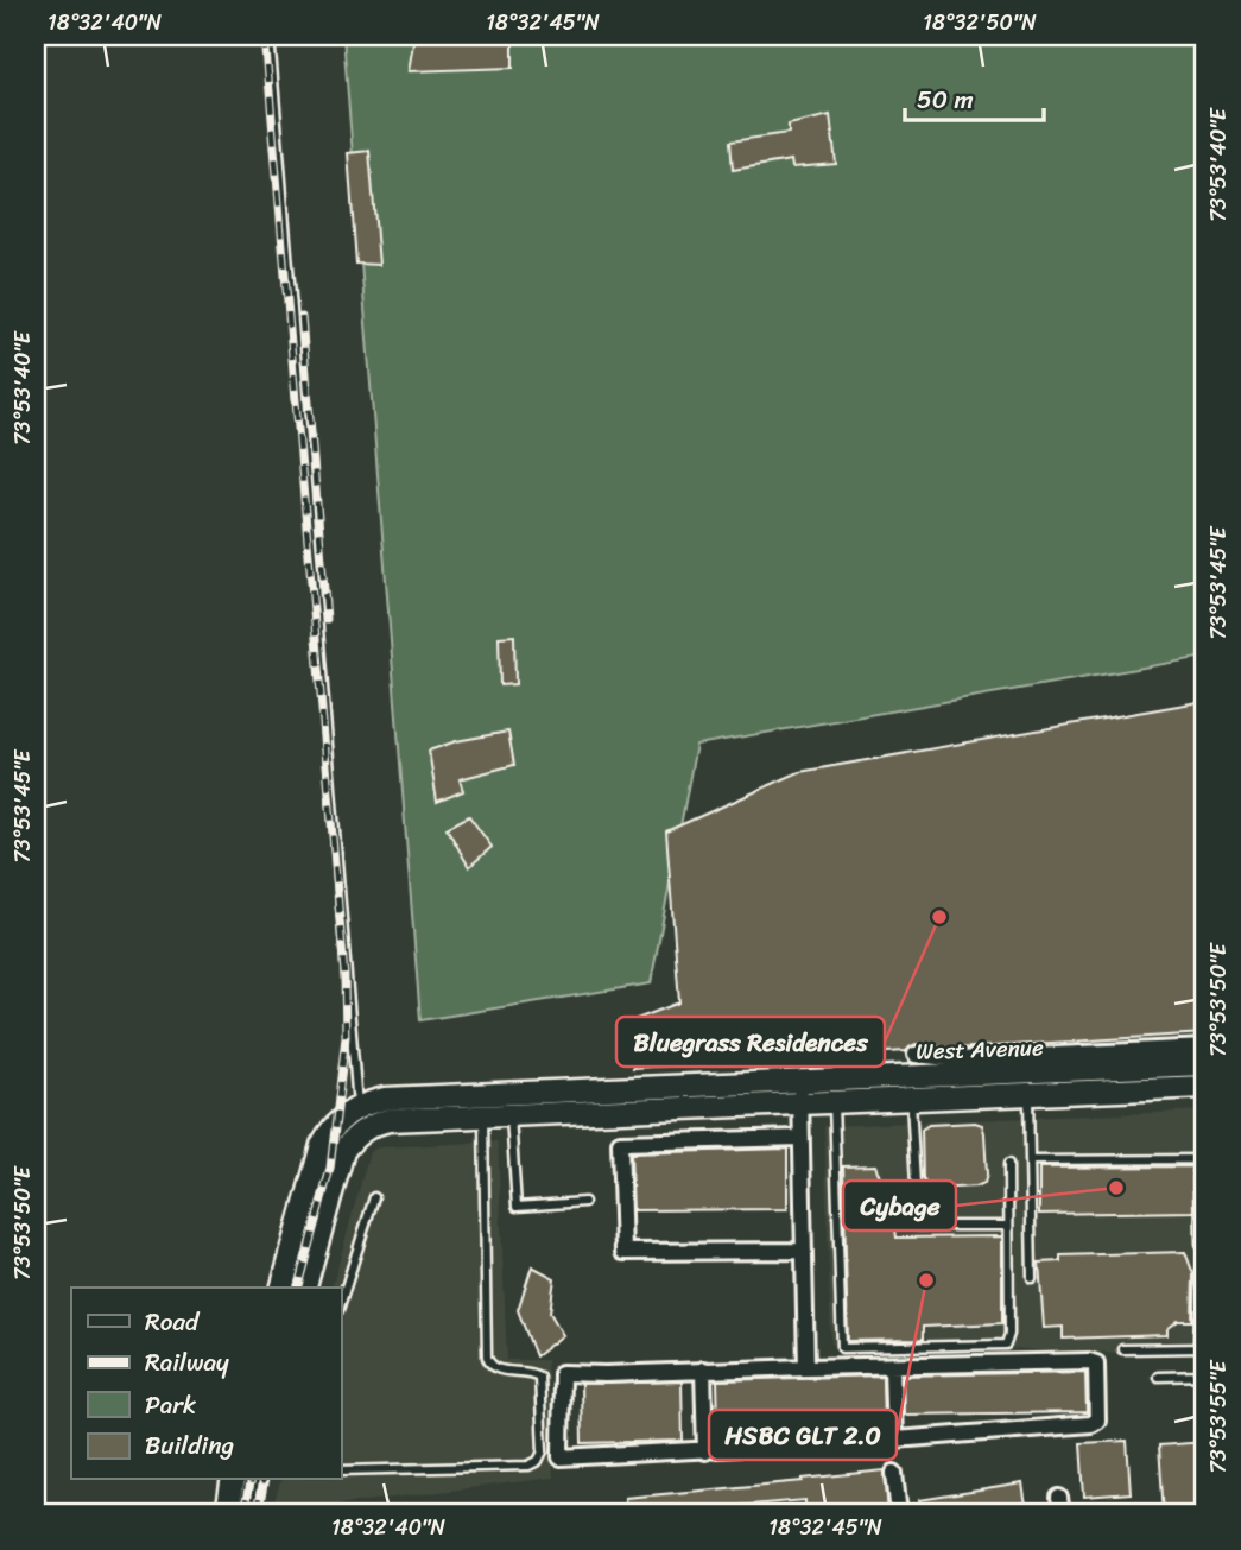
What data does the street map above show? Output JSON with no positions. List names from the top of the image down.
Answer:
{
  "streets": {
    "main road": ["West Avenue"]
  },
  "places": ["Bluegrass Residences", "Cybage", "HSBC GLT 2.0"],
  "legend": [
    "Road",
    "Railway",
    "Park",
    "Building"
  ],
  "scale_bar": "50 m",
  "coordinates": [
    "18°32'40\"N",
    "18°32'45\"N",
    "18°32'50\"N",
    "73°53'40\"E",
    "73°53'45\"E",
    "73°53'50\"E",
    "73°53'55\"E"
  ]
}
